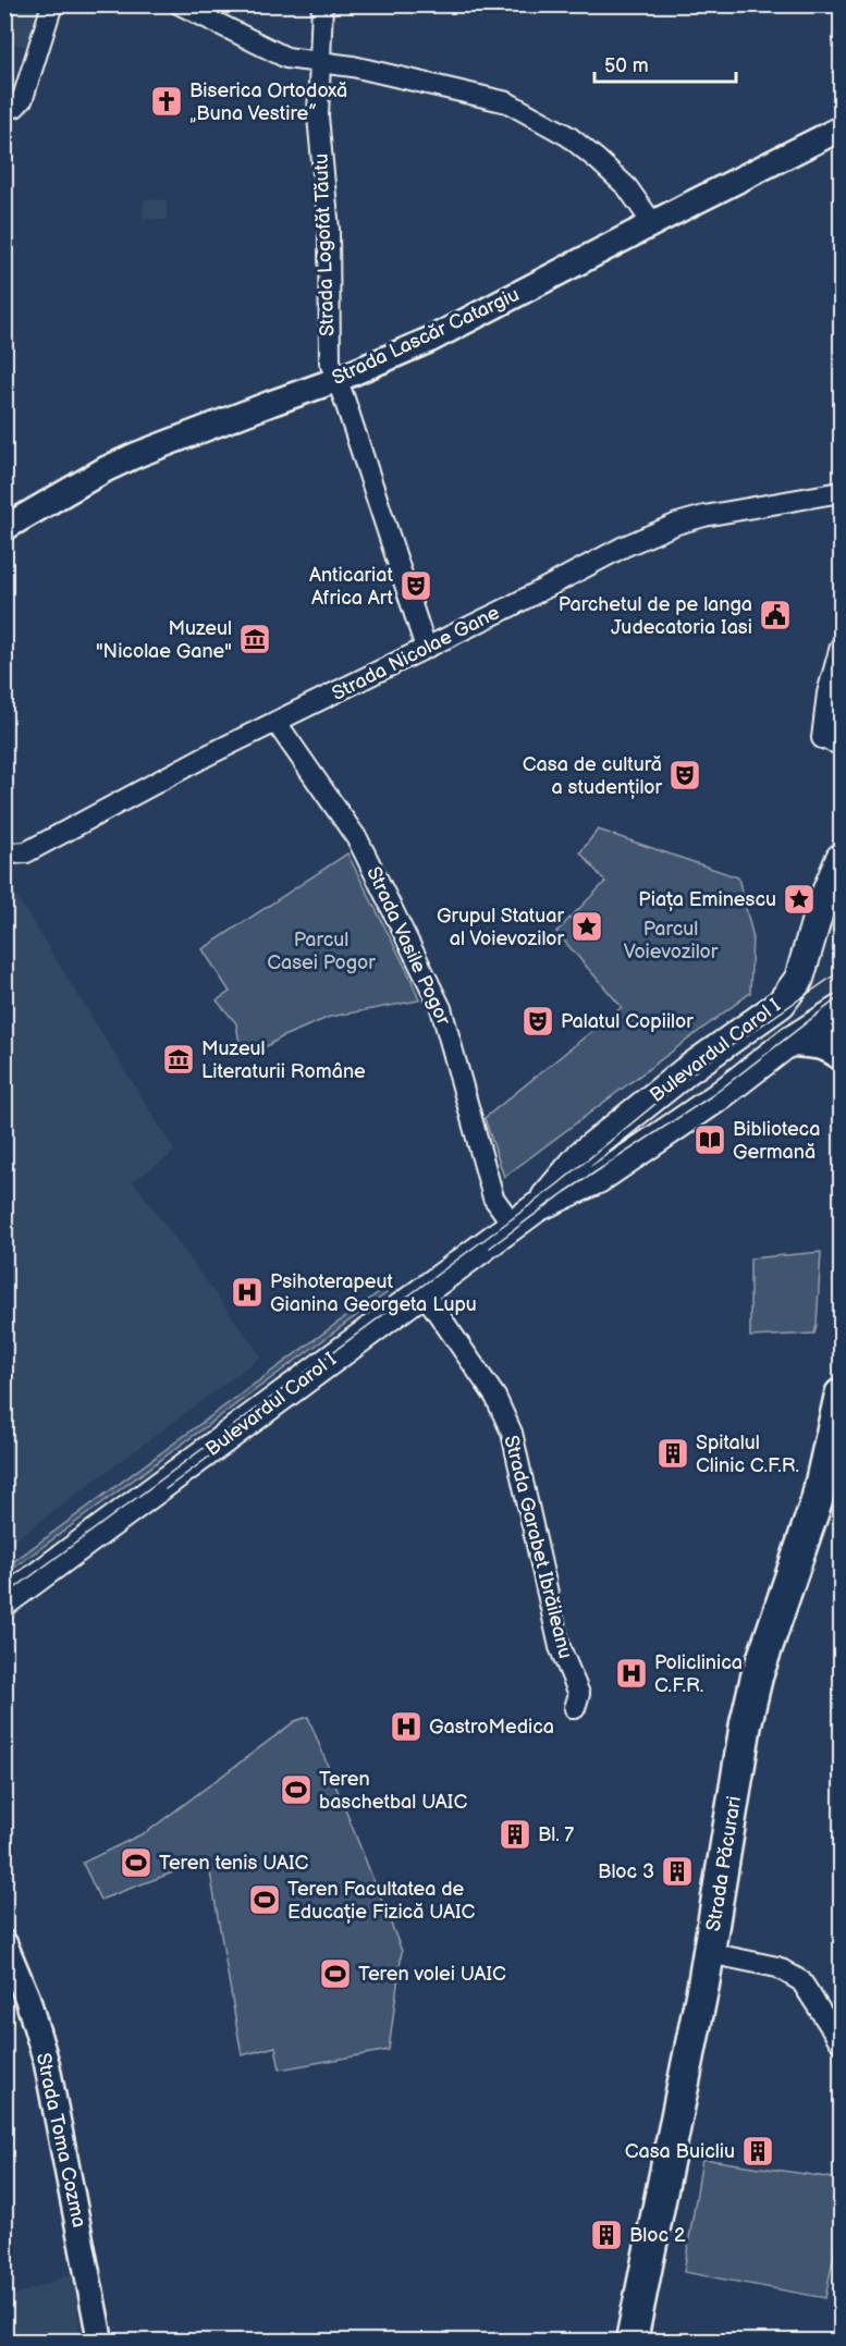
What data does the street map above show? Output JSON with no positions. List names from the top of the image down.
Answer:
{
  "streets": {
    "main road": ["Bulevardul Carol I", "Strada Păcurari"],
    "street": [
      "Strada Logofăt Tăutu",
      "Strada Lascăr Catargiu",
      "Strada Nicolae Gane",
      "Strada Vasile Pogor",
      "Strada Garabet Ibrăileanu",
      "Strada Toma Cozma"
    ]
  },
  "crossings": [
    ["Strada Logofăt Tăutu", "Strada Lascăr Catargiu"],
    ["Strada Logofăt Tăutu", "Strada Nicolae Gane"],
    ["Strada Nicolae Gane", "Strada Vasile Pogor"],
    ["Strada Vasile Pogor", "Bulevardul Carol I"],
    ["Bulevardul Carol I", "Strada Garabet Ibrăileanu"]
  ],
  "parks": ["Parcul Voievozilor", "Parcul Casei Pogor"],
  "places": {
    "church": ["Biserica Ortodoxă „Buna Vestire”"],
    "theatre": ["Anticariat Africa Art", "Casa de cultură a studenților", "Palatul Copiilor"],
    "public building": ["Parchetul de pe langa Judecatoria Iasi"],
    "museum": ["Muzeul \"Nicolae Gane\"", "Muzeul Literaturii Române"],
    "place": ["Piața Eminescu", "Grupul Statuar al Voievozilor"],
    "library": ["Biblioteca Germană"],
    "hospital": ["Psihoterapeut Gianina Georgeta Lupu", "Policlinica C.F.R.", "GastroMedica"],
    "building": [
      "Spitalul Clinic C.F.R.",
      "Bl. 7",
      "Bloc 3",
      "Casa Buicliu",
      "Bloc 2"
    ],
    "sports": [
      "Teren baschetbal UAIC",
      "Teren tenis UAIC",
      "Teren Facultatea de Educație Fizică UAIC",
      "Teren volei UAIC"
    ]
  },
  "scale_bar": "50 m"
}
